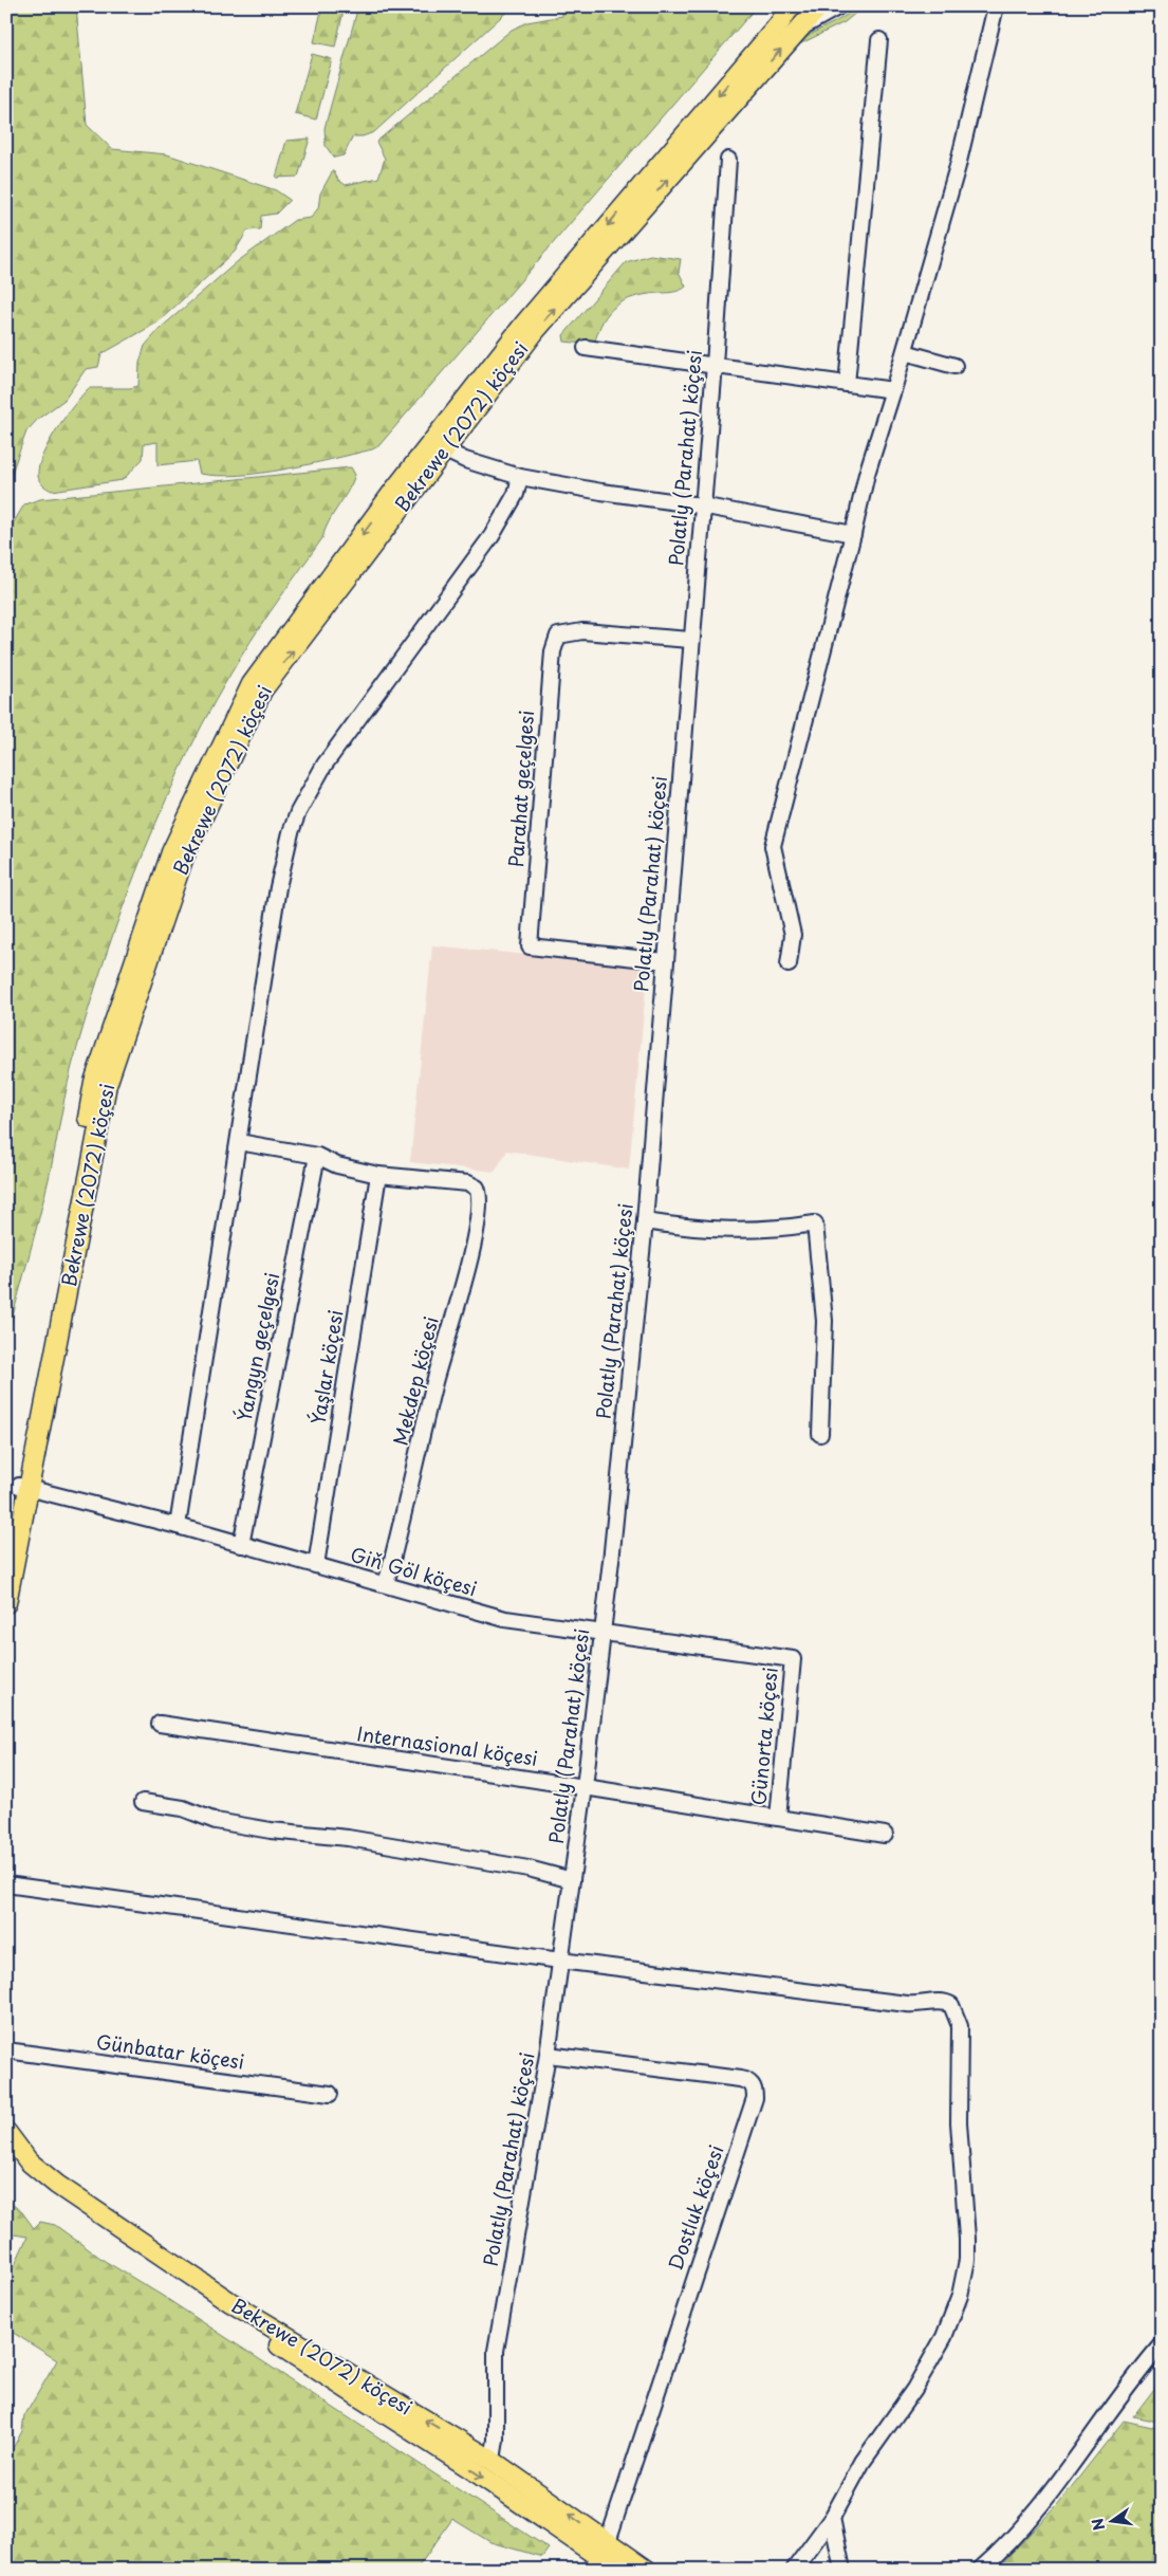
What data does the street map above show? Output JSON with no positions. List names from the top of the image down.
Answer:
{
  "streets": {
    "main road": ["Bekrewe (2072) köçesi"],
    "street": [
      "Polatly (Parahat) köçesi",
      "Parahat geçelgesi",
      "Ýangyn geçelgesi",
      "Ýaşlar köçesi",
      "Mekdep köçesi",
      "Giň Göl köçesi",
      "Günorta köçesi",
      "Internasional köçesi",
      "Günbatar köçesi",
      "Dostluk köçesi"
    ]
  },
  "crossings": [
    ["Bekrewe (2072) köçesi", "Polatly (Parahat) köçesi"],
    ["Bekrewe (2072) köçesi", "Giň Göl köçesi"],
    ["Bekrewe (2072) köçesi", "Dostluk köçesi"],
    ["Polatly (Parahat) köçesi", "Parahat geçelgesi"],
    ["Polatly (Parahat) köçesi", "Giň Göl köçesi"],
    ["Polatly (Parahat) köçesi", "Internasional köçesi"],
    ["Polatly (Parahat) köçesi", "Dostluk köçesi"],
    ["Ýangyn geçelgesi", "Giň Göl köçesi"],
    ["Ýaşlar köçesi", "Mekdep köçesi"],
    ["Ýaşlar köçesi", "Giň Göl köçesi"],
    ["Mekdep köçesi", "Giň Göl köçesi"],
    ["Giň Göl köçesi", "Günorta köçesi"],
    ["Günorta köçesi", "Internasional köçesi"]
  ],
  "north": "left"
}
